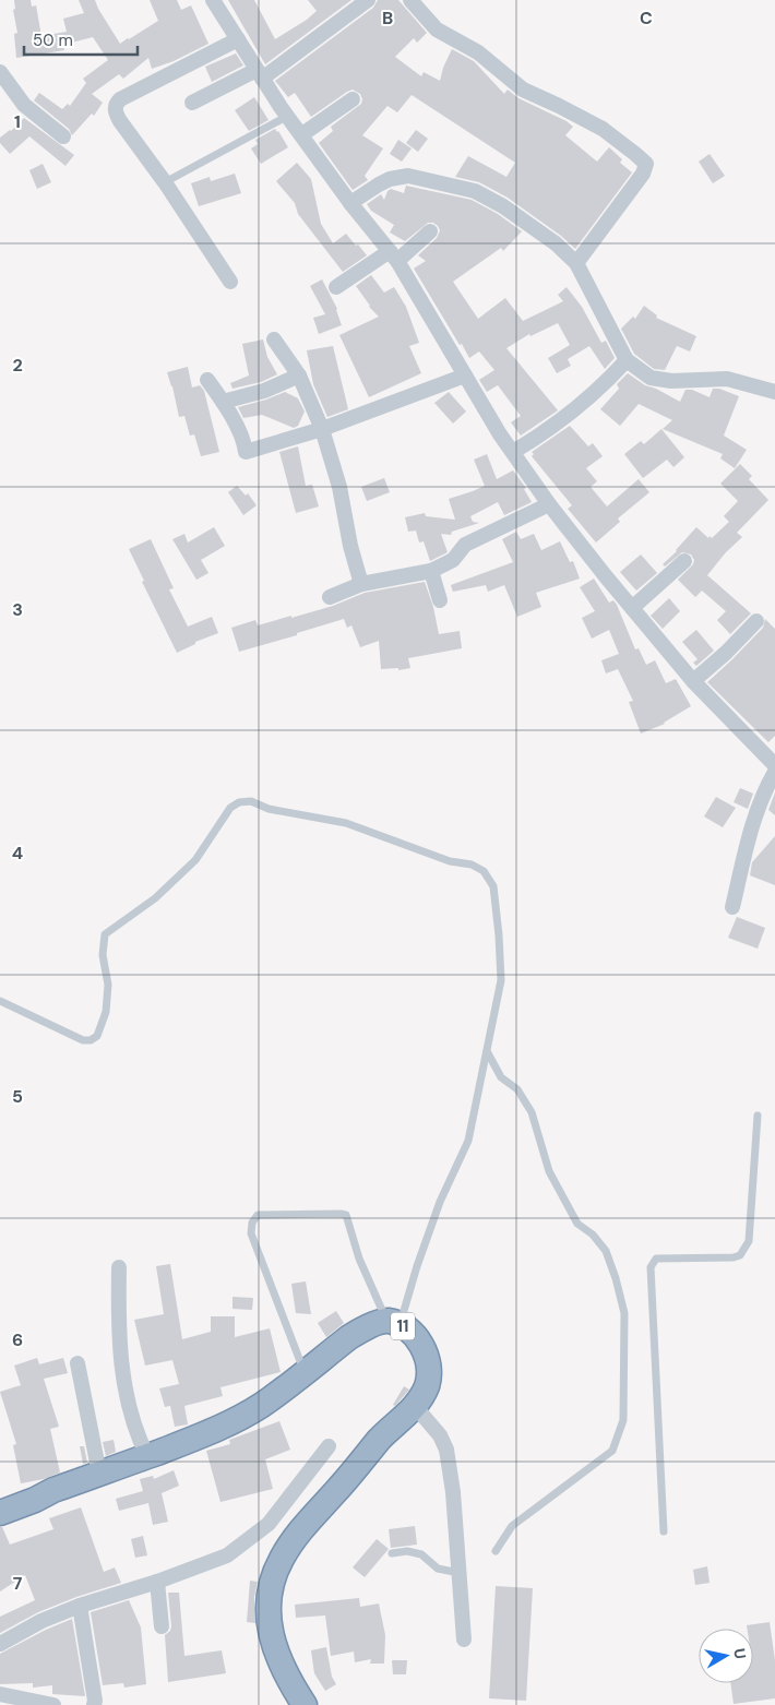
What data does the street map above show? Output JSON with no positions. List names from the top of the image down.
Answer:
{
  "streets": {
    "highway": ["11"]
  },
  "scale_bar": "50 m",
  "north": "right",
  "grid": {
    "columns": ["B", "C"],
    "rows": [
      "1",
      "2",
      "3",
      "4",
      "5",
      "6",
      "7"
    ]
  }
}
